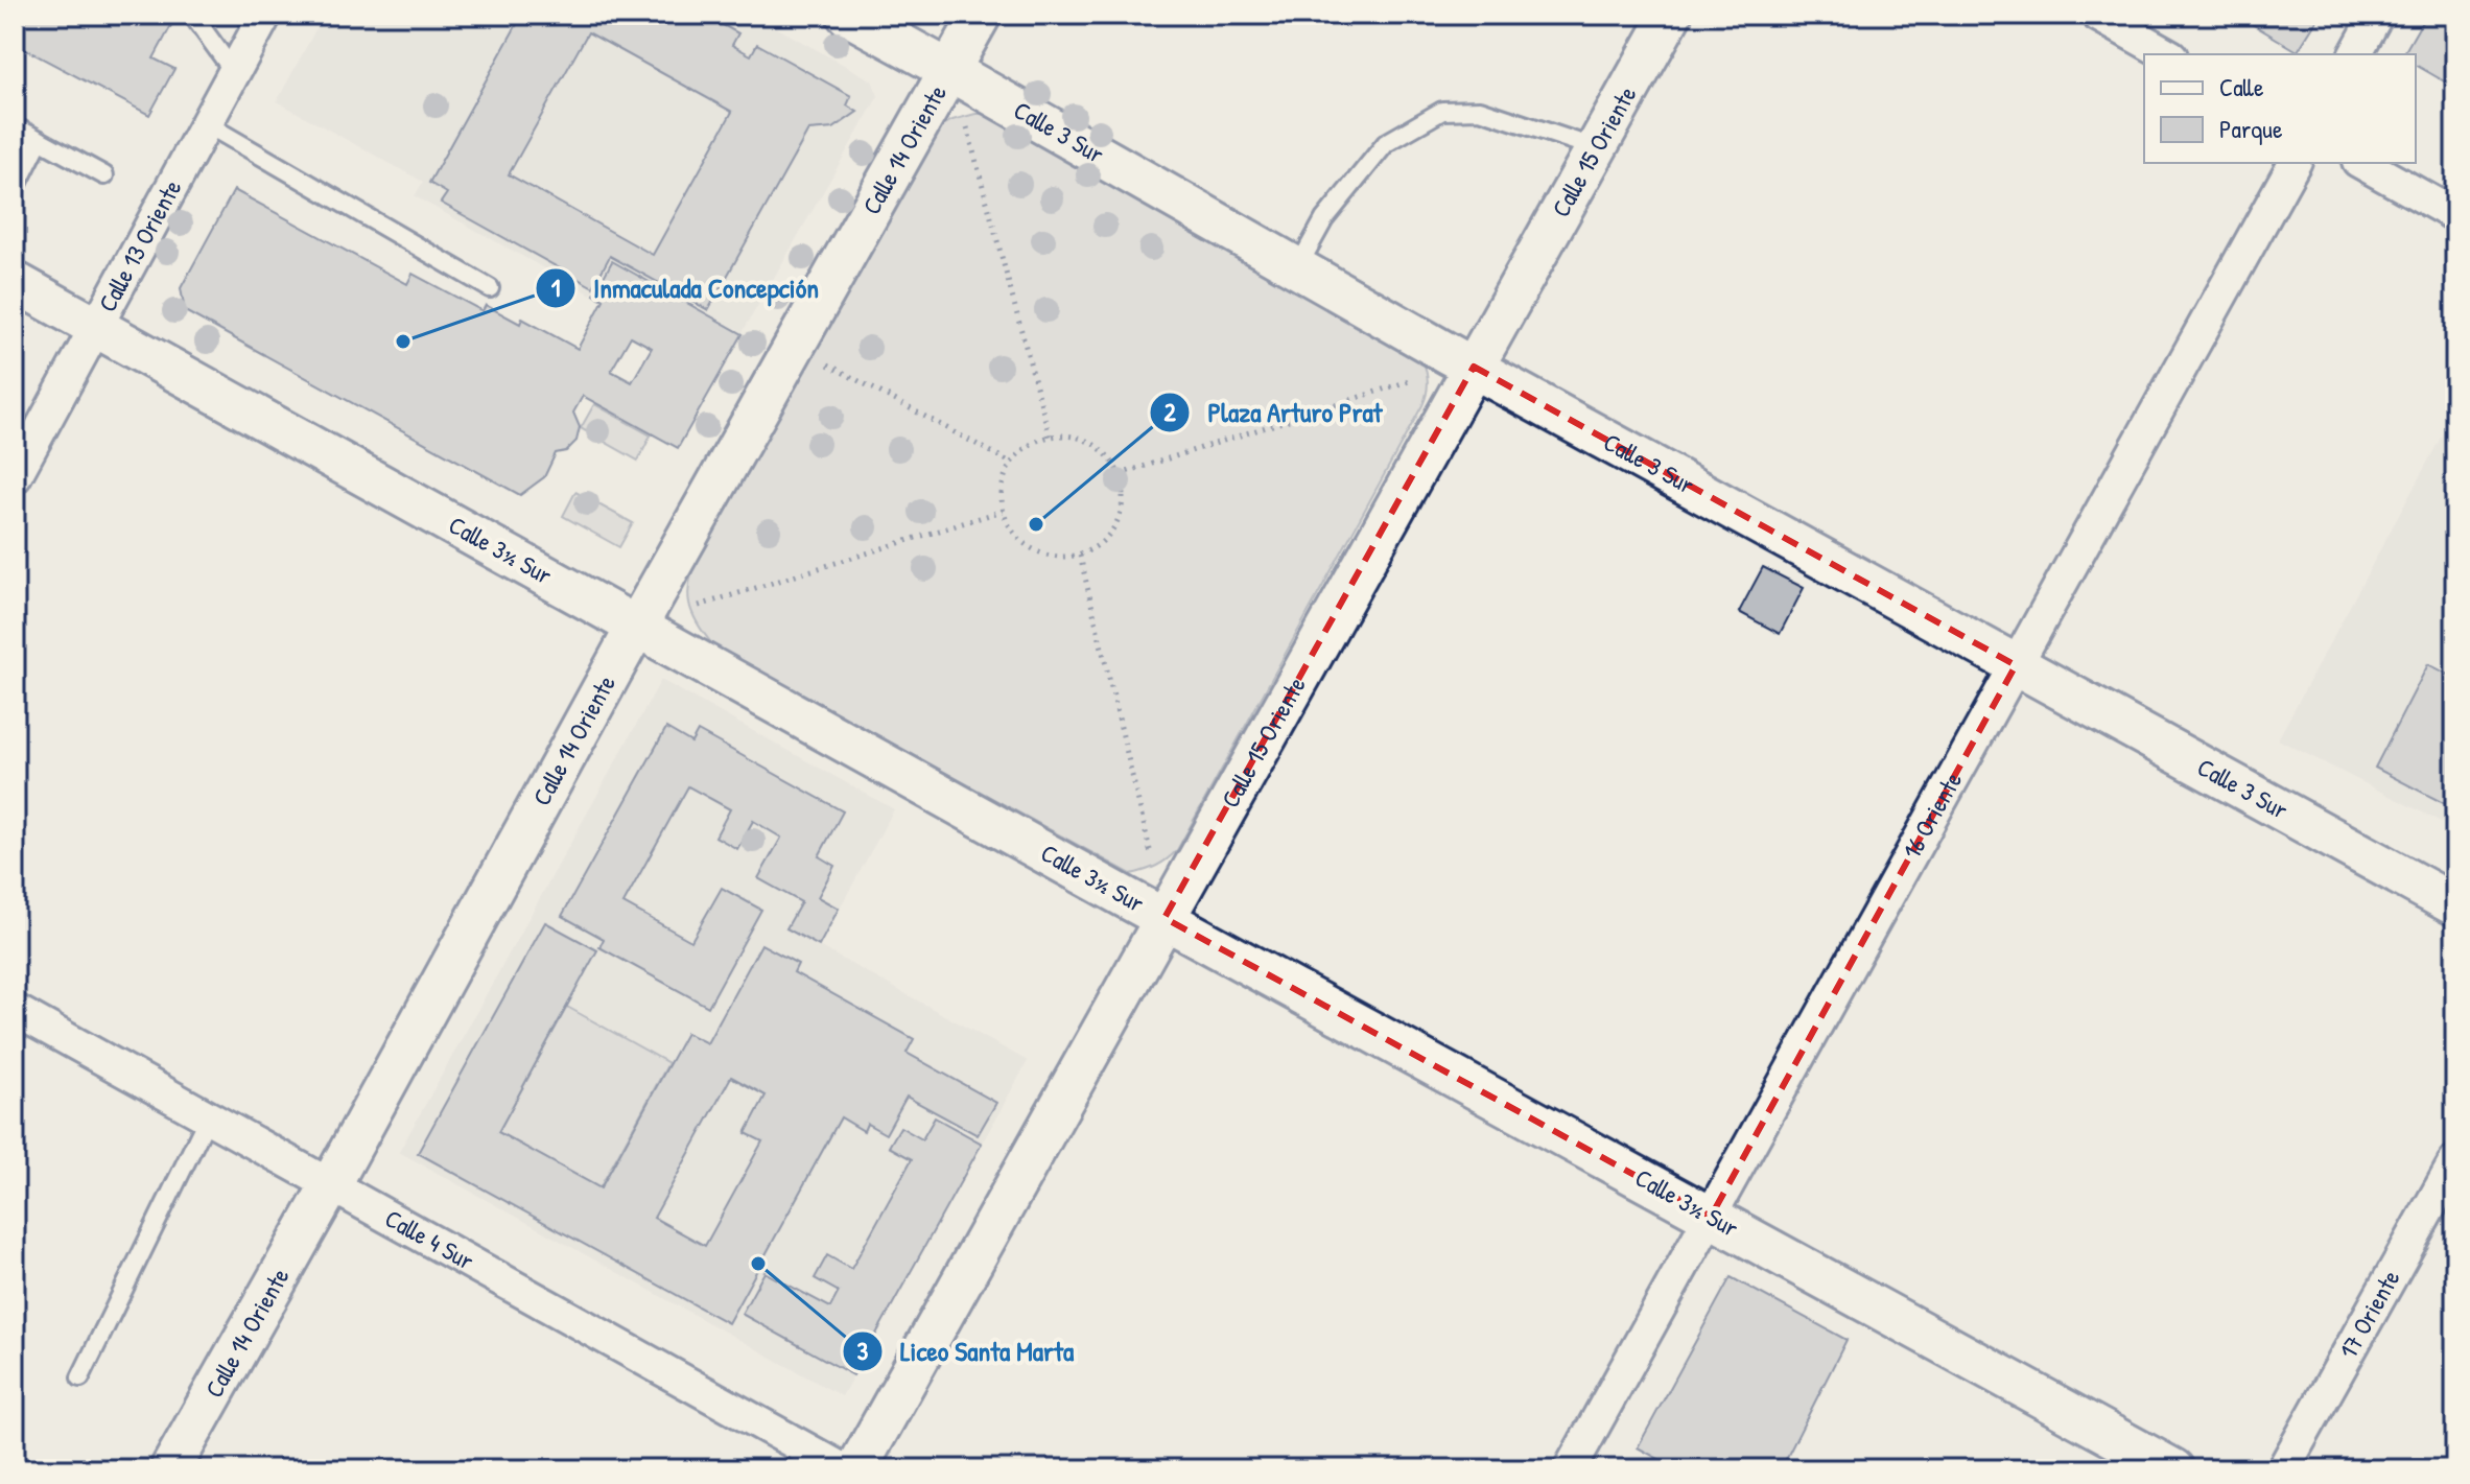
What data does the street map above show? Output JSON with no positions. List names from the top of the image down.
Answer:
{
  "streets": {
    "street": [
      "Calle 3 Sur",
      "Calle 14 Oriente",
      "Calle 15 Oriente",
      "Calle 13 Oriente",
      "Calle 3½ Sur",
      "16 Oriente",
      "Calle 4 Sur",
      "17 Oriente"
    ]
  },
  "crossings": [
    ["Calle 3 Sur", "Calle 14 Oriente"],
    ["Calle 3 Sur", "Calle 15 Oriente"],
    ["Calle 3 Sur", "16 Oriente"],
    ["Calle 14 Oriente", "Calle 3½ Sur"],
    ["Calle 14 Oriente", "Calle 4 Sur"],
    ["Calle 15 Oriente", "Calle 3½ Sur"],
    ["Calle 13 Oriente", "Calle 3½ Sur"],
    ["Calle 3½ Sur", "16 Oriente"]
  ],
  "places": ["Inmaculada Concepción", "Plaza Arturo Prat", "Liceo Santa Marta"],
  "legend": ["Calle", "Parque"]
}
